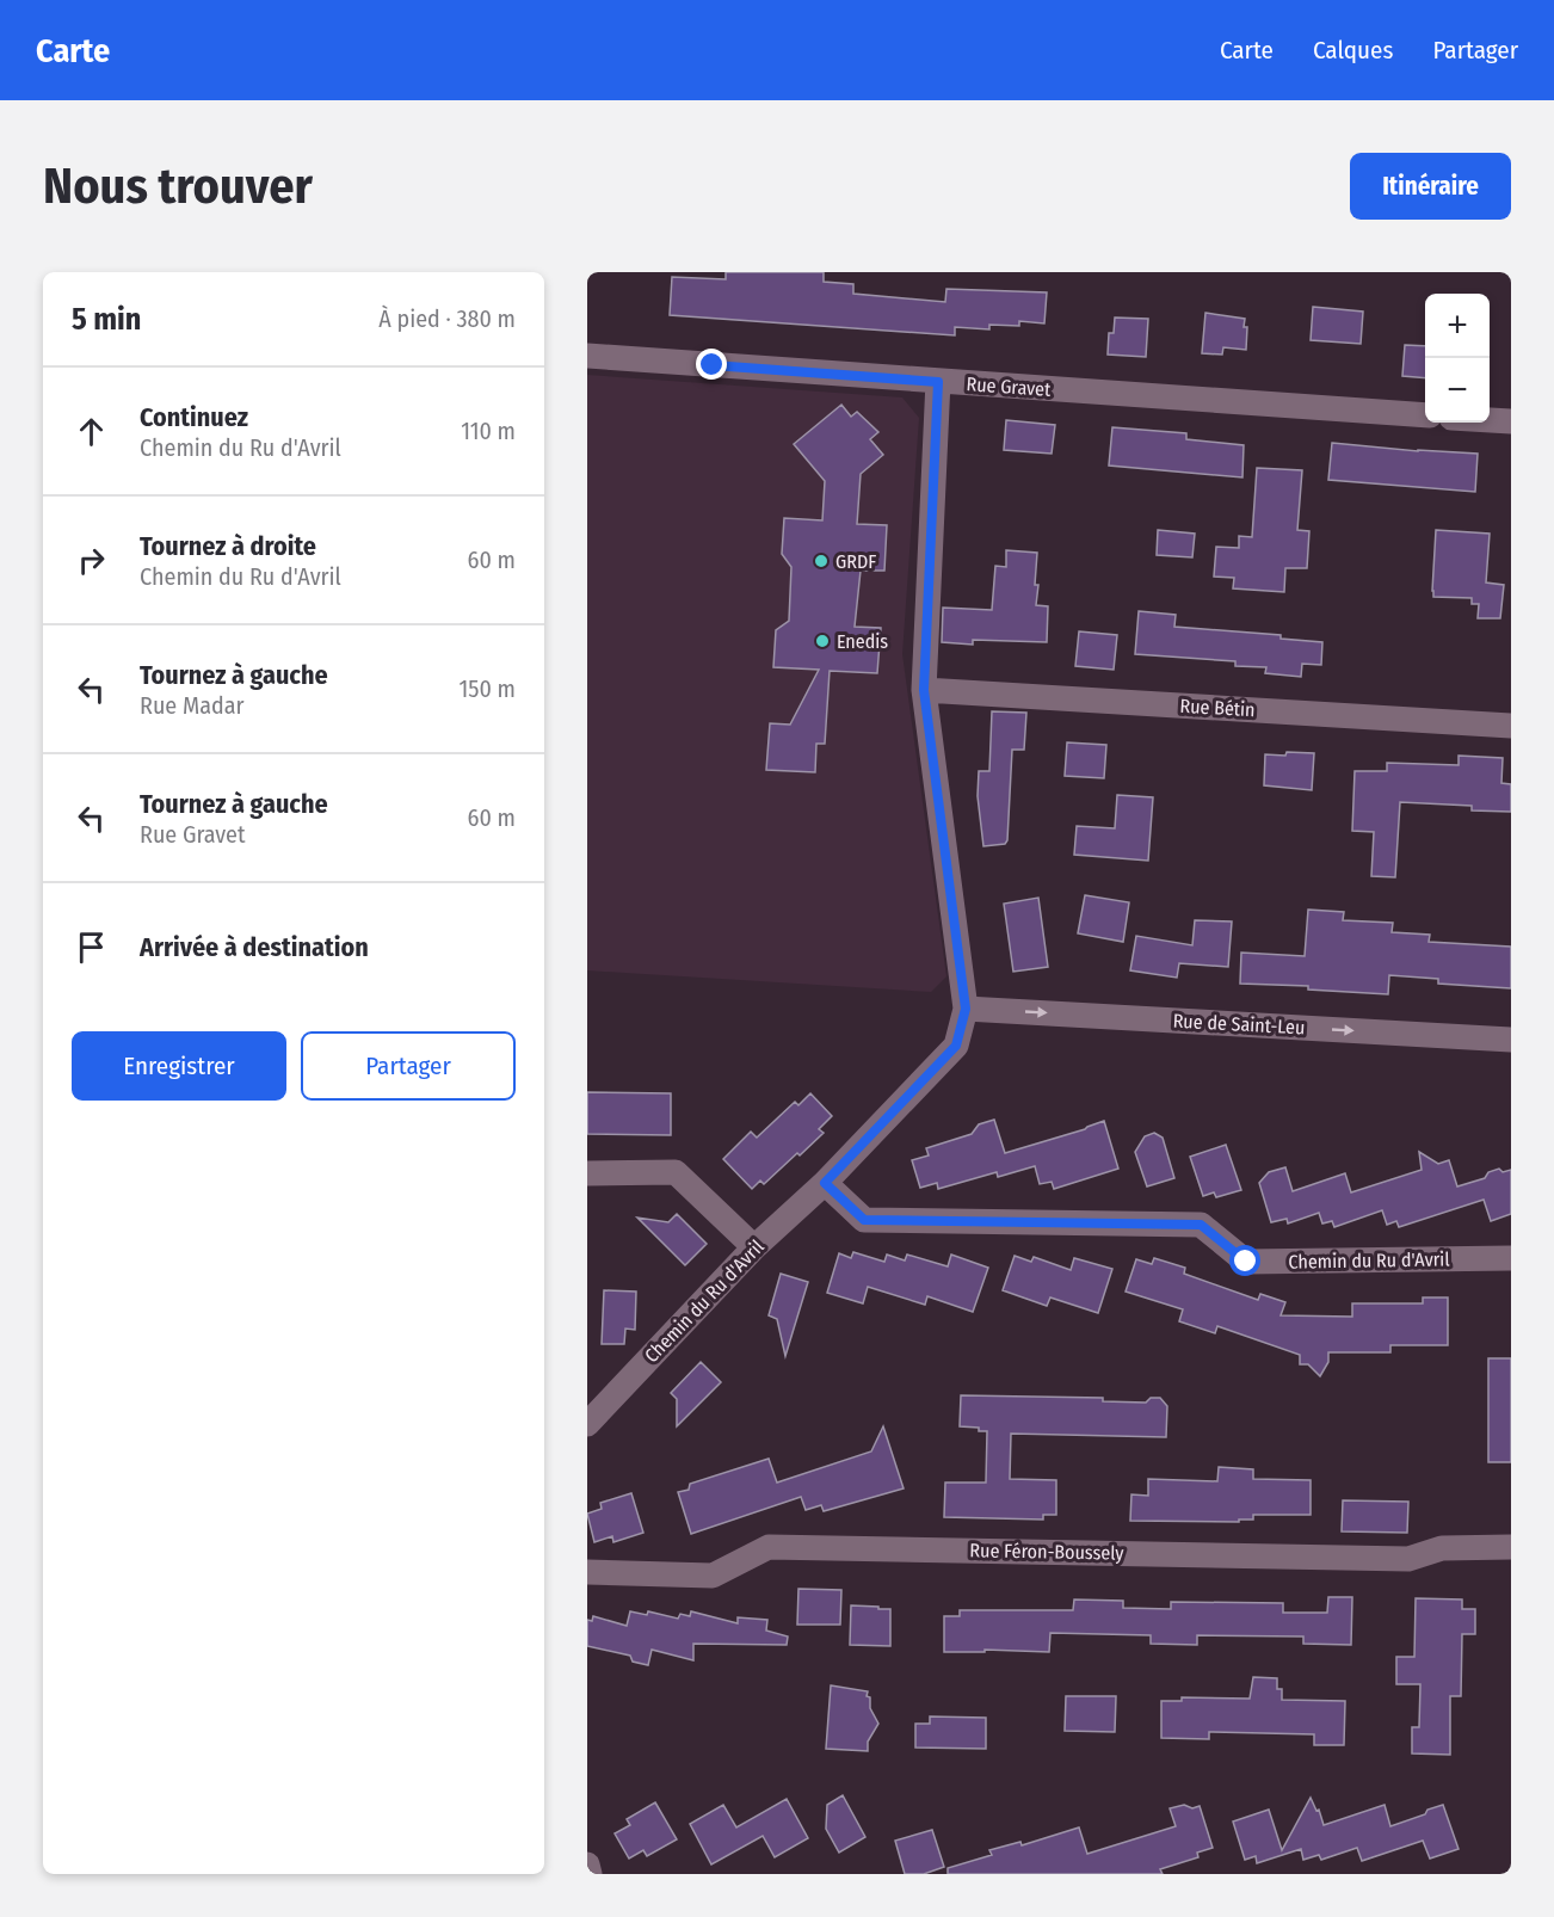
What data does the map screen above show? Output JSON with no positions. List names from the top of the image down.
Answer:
{
  "streets": {
    "street": [
      "Rue Gravet",
      "Rue Bétin",
      "Rue de Saint-Leu",
      "Chemin du Ru d'Avril",
      "Rue Féron-Boussely"
    ]
  },
  "crossings": [
    ["Rue de Saint-Leu", "Chemin du Ru d'Avril"]
  ],
  "one_way": ["Rue de Saint-Leu"],
  "places": ["GRDF", "Enedis"],
  "page": {
    "header": "Carte",
    "nav": ["Carte", "Calques", "Partager"],
    "buttons": [
      "Itinéraire",
      ["Enregistrer", "Partager"]
    ],
    "title": "Nous trouver",
    "heading": ["5 min", "À pied · 380 m"],
    "map_buttons": ["+", "−"],
    "list": [
      ["Continuez", "Chemin du Ru d'Avril", "110 m"],
      ["Tournez à droite", "Chemin du Ru d'Avril", "60 m"],
      ["Tournez à gauche", "Rue Madar", "150 m"],
      ["Tournez à gauche", "Rue Gravet", "60 m"],
      "Arrivée à destination"
    ]
  }
}
